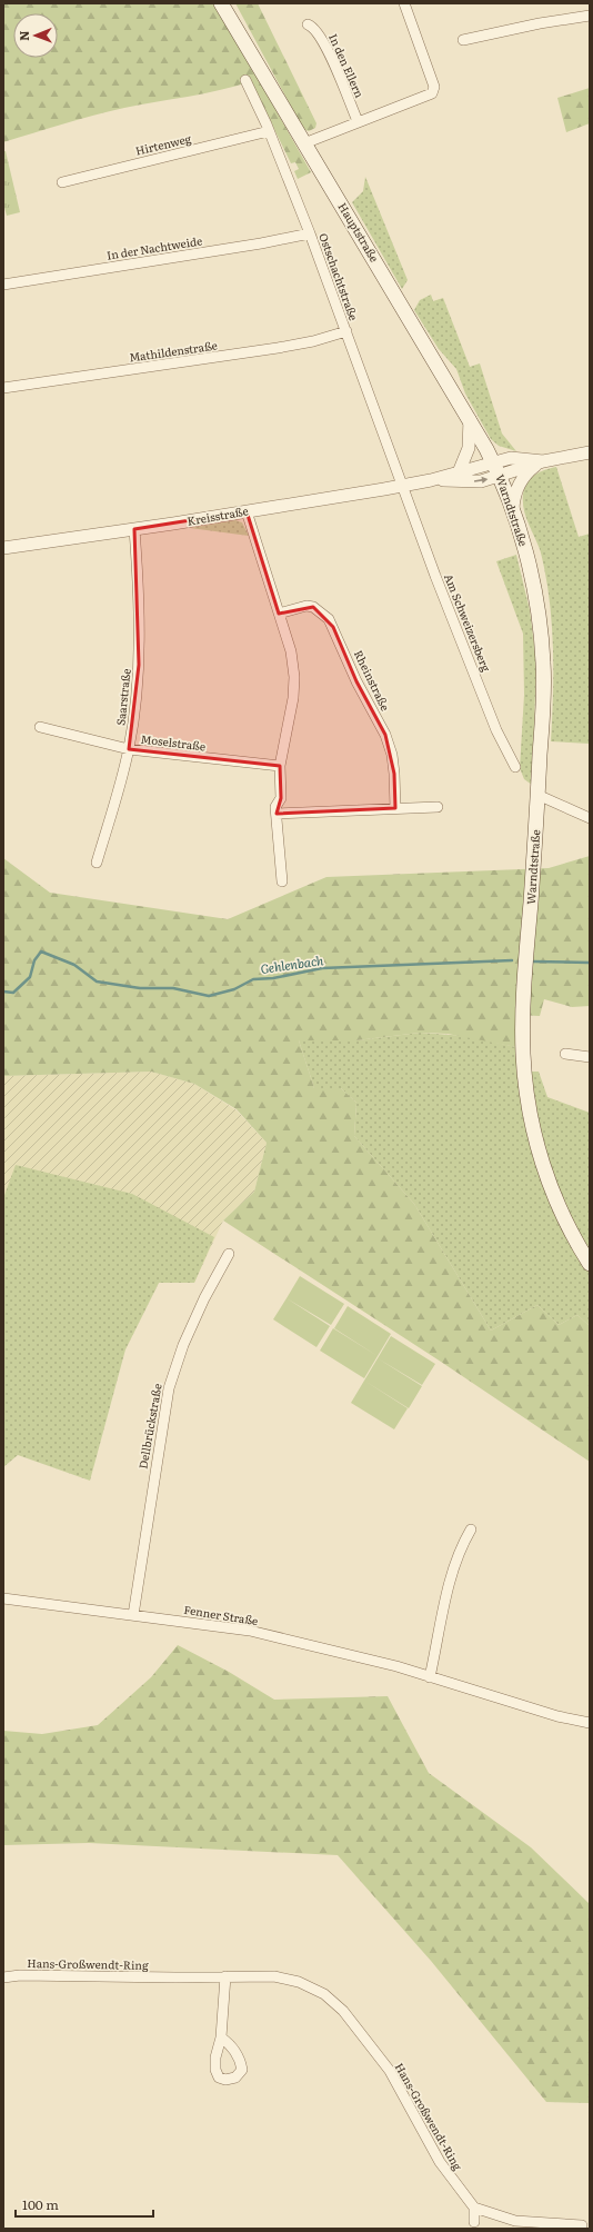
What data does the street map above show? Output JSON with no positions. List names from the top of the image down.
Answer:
{
  "streets": {
    "main road": ["Hauptstraße", "Warndtstraße"],
    "street": [
      "In den Ellern",
      "Hirtenweg",
      "In der Nachtweide",
      "Ostschachtstraße",
      "Mathildenstraße",
      "Kreisstraße",
      "Am Schweizersberg",
      "Rheinstraße",
      "Saarstraße",
      "Moselstraße",
      "Dellbrückstraße",
      "Fenner Straße",
      "Hans-Großwendt-Ring"
    ]
  },
  "crossings": [
    ["Hirtenweg", "Ostschachtstraße"],
    ["Hauptstraße", "Warndtstraße"],
    ["Hauptstraße", "Kreisstraße"],
    ["In der Nachtweide", "Ostschachtstraße"],
    ["Ostschachtstraße", "Mathildenstraße"],
    ["Ostschachtstraße", "Kreisstraße"],
    ["Ostschachtstraße", "Am Schweizersberg"],
    ["Warndtstraße", "Kreisstraße"],
    ["Kreisstraße", "Am Schweizersberg"],
    ["Kreisstraße", "Saarstraße"],
    ["Saarstraße", "Moselstraße"],
    ["Dellbrückstraße", "Fenner Straße"]
  ],
  "water": ["Gehlenbach"],
  "scale_bar": "100 m",
  "north": "left"
}
